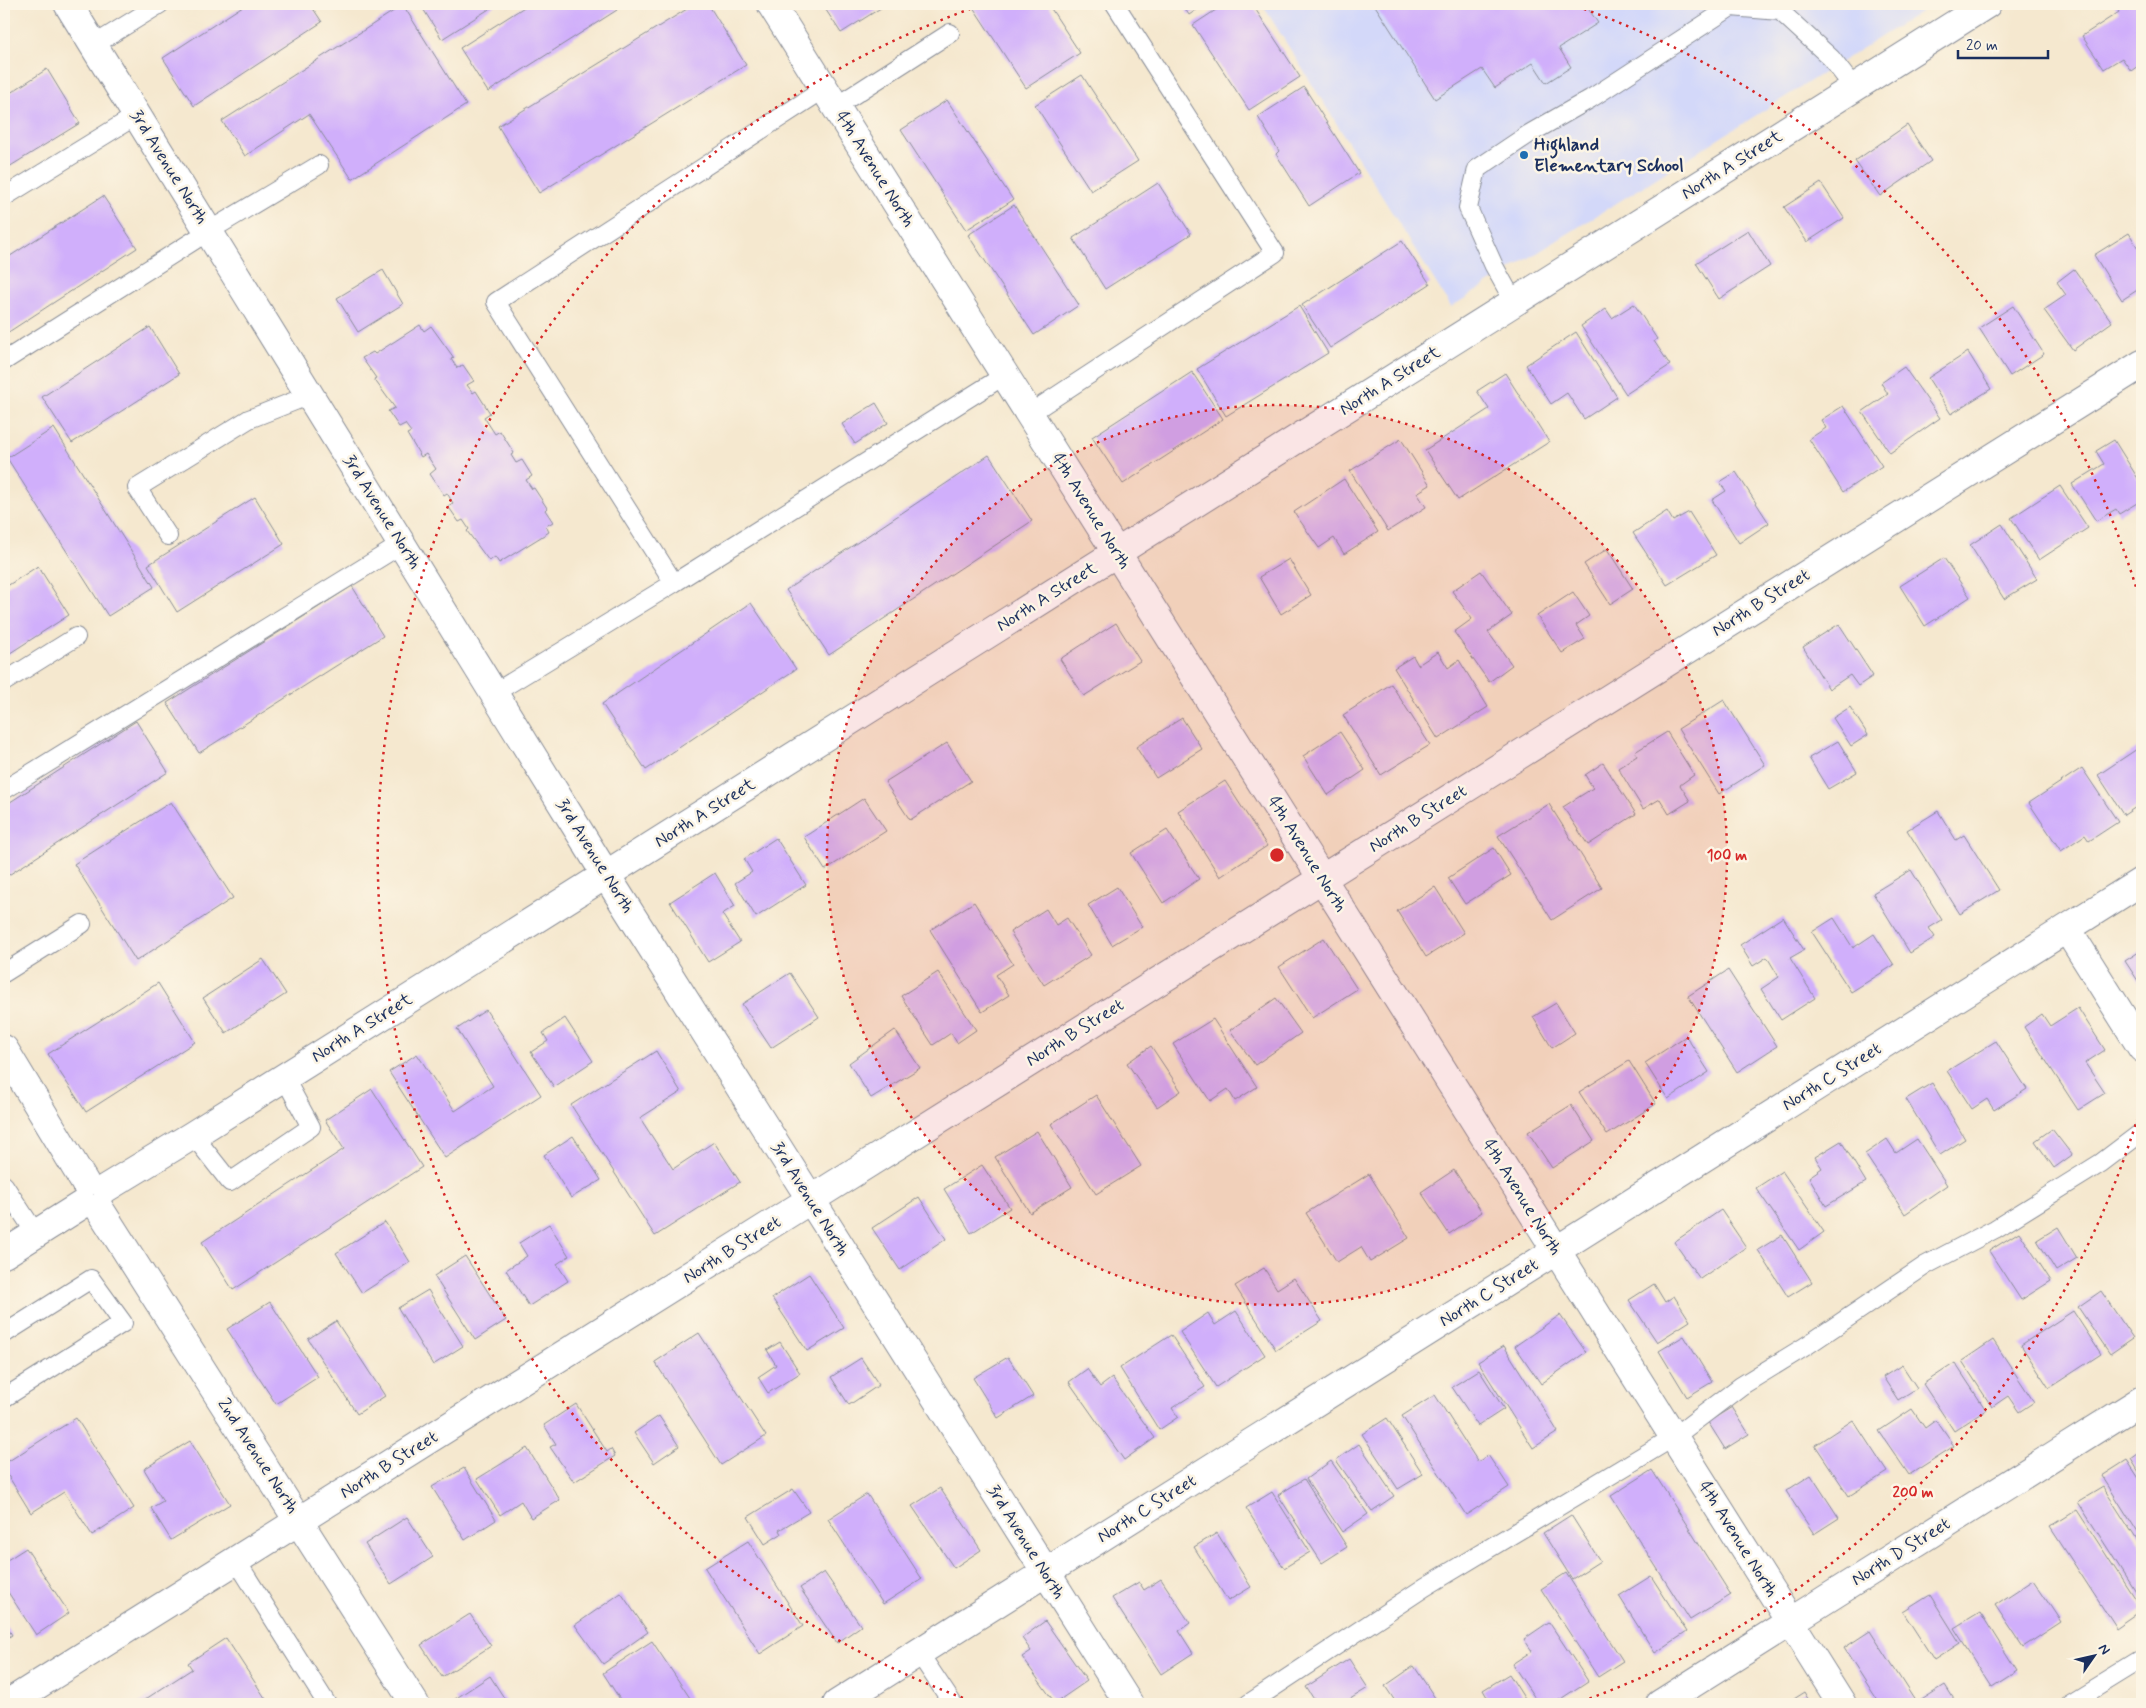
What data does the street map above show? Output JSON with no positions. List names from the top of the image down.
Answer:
{
  "streets": {
    "street": [
      "North A Street",
      "3rd Avenue North",
      "4th Avenue North",
      "North B Street",
      "North C Street",
      "2nd Avenue North",
      "North D Street"
    ]
  },
  "crossings": [
    ["North A Street", "3rd Avenue North"],
    ["North A Street", "4th Avenue North"],
    ["North A Street", "2nd Avenue North"],
    ["3rd Avenue North", "North B Street"],
    ["3rd Avenue North", "North C Street"],
    ["4th Avenue North", "North B Street"],
    ["4th Avenue North", "North C Street"],
    ["4th Avenue North", "North D Street"],
    ["North B Street", "2nd Avenue North"]
  ],
  "places": ["Highland Elementary School"],
  "scale_bar": "20 m",
  "north": "top right",
  "rings": ["100 m", "200 m"]
}
